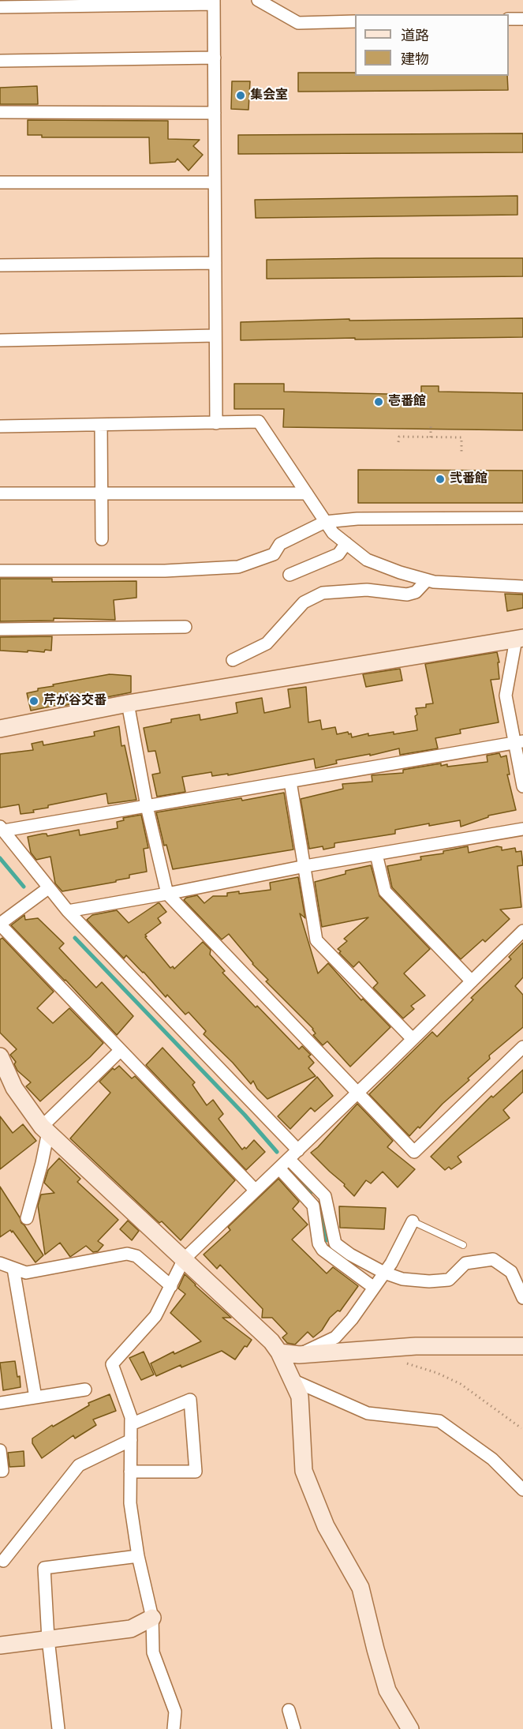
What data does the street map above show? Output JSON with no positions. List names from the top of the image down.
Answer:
{
  "places": [
    "集会室",
    "壱番館",
    "弐番館",
    "芹が谷交番"
  ],
  "legend": ["道路", "建物"]
}
